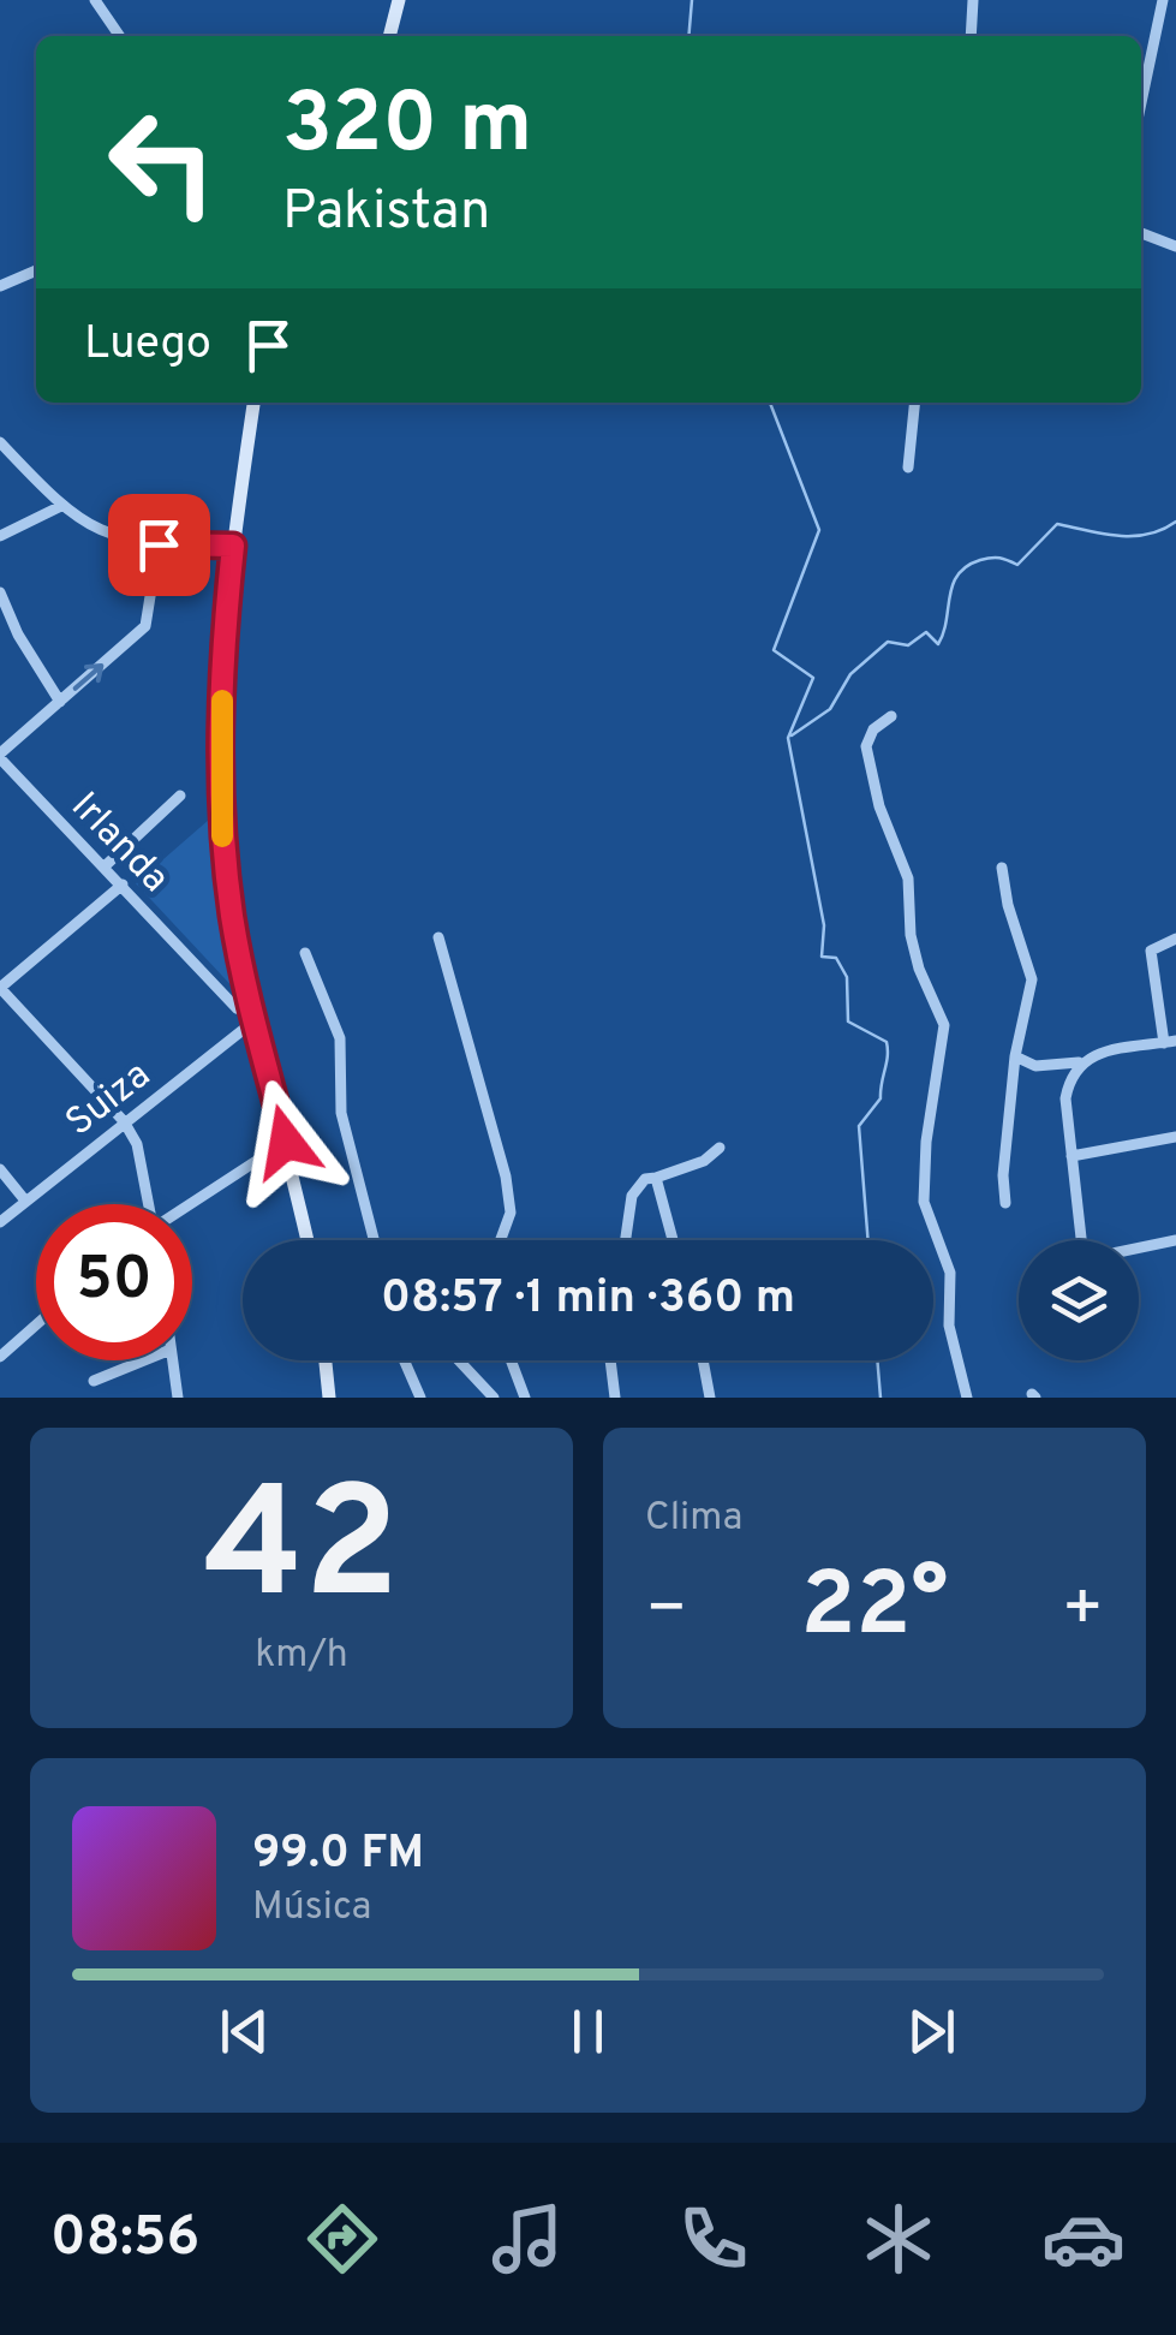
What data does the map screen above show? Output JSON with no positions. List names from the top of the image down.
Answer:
{
  "streets": {
    "street": ["Irlanda", "Suiza"]
  },
  "crossings": [
    ["Irlanda", "Suiza"]
  ],
  "page": {
    "turn": ["320 m", "Pakistan"],
    "then": "Luego",
    "limit": "50",
    "trip": "08:57 · 1 min · 360 m",
    "tile": [
      ["42", "km/h"],
      "Clima"
    ],
    "heat": ["−", "22°", "+"],
    "song": ["99.0 FM", "Música"],
    "tabs": "08:56"
  }
}
